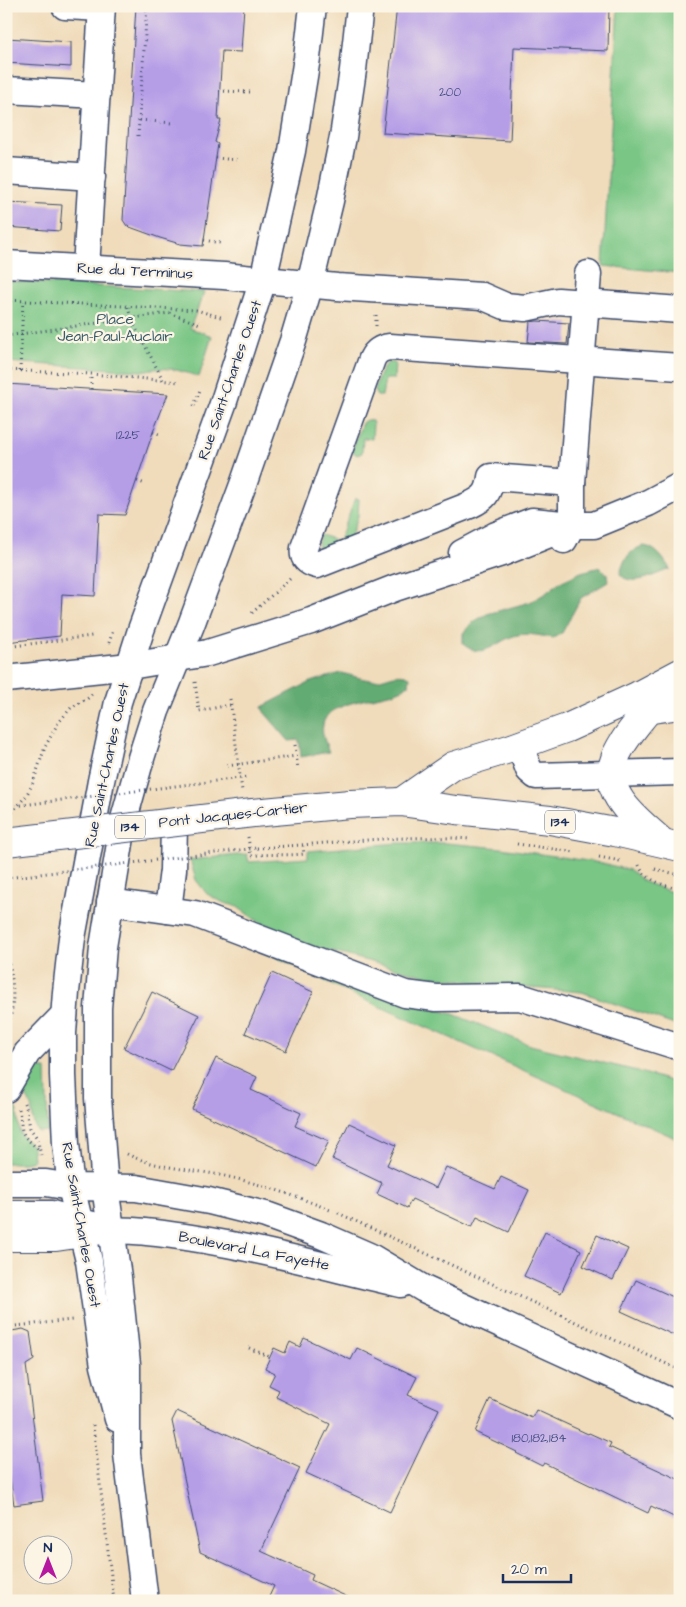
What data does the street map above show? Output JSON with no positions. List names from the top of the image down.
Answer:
{
  "streets": {
    "main road": ["Pont Jacques-Cartier", "134"],
    "street": ["Rue du Terminus", "Rue Saint-Charles Ouest", "Boulevard La Fayette"]
  },
  "crossings": [
    ["Rue du Terminus", "Rue Saint-Charles Ouest"],
    ["Rue Saint-Charles Ouest", "Boulevard La Fayette"]
  ],
  "parks": ["Place Jean-Paul-Auclair"],
  "house_numbers": ["200", "1225", "180,182,184"],
  "scale_bar": "20 m",
  "north": "top"
}
